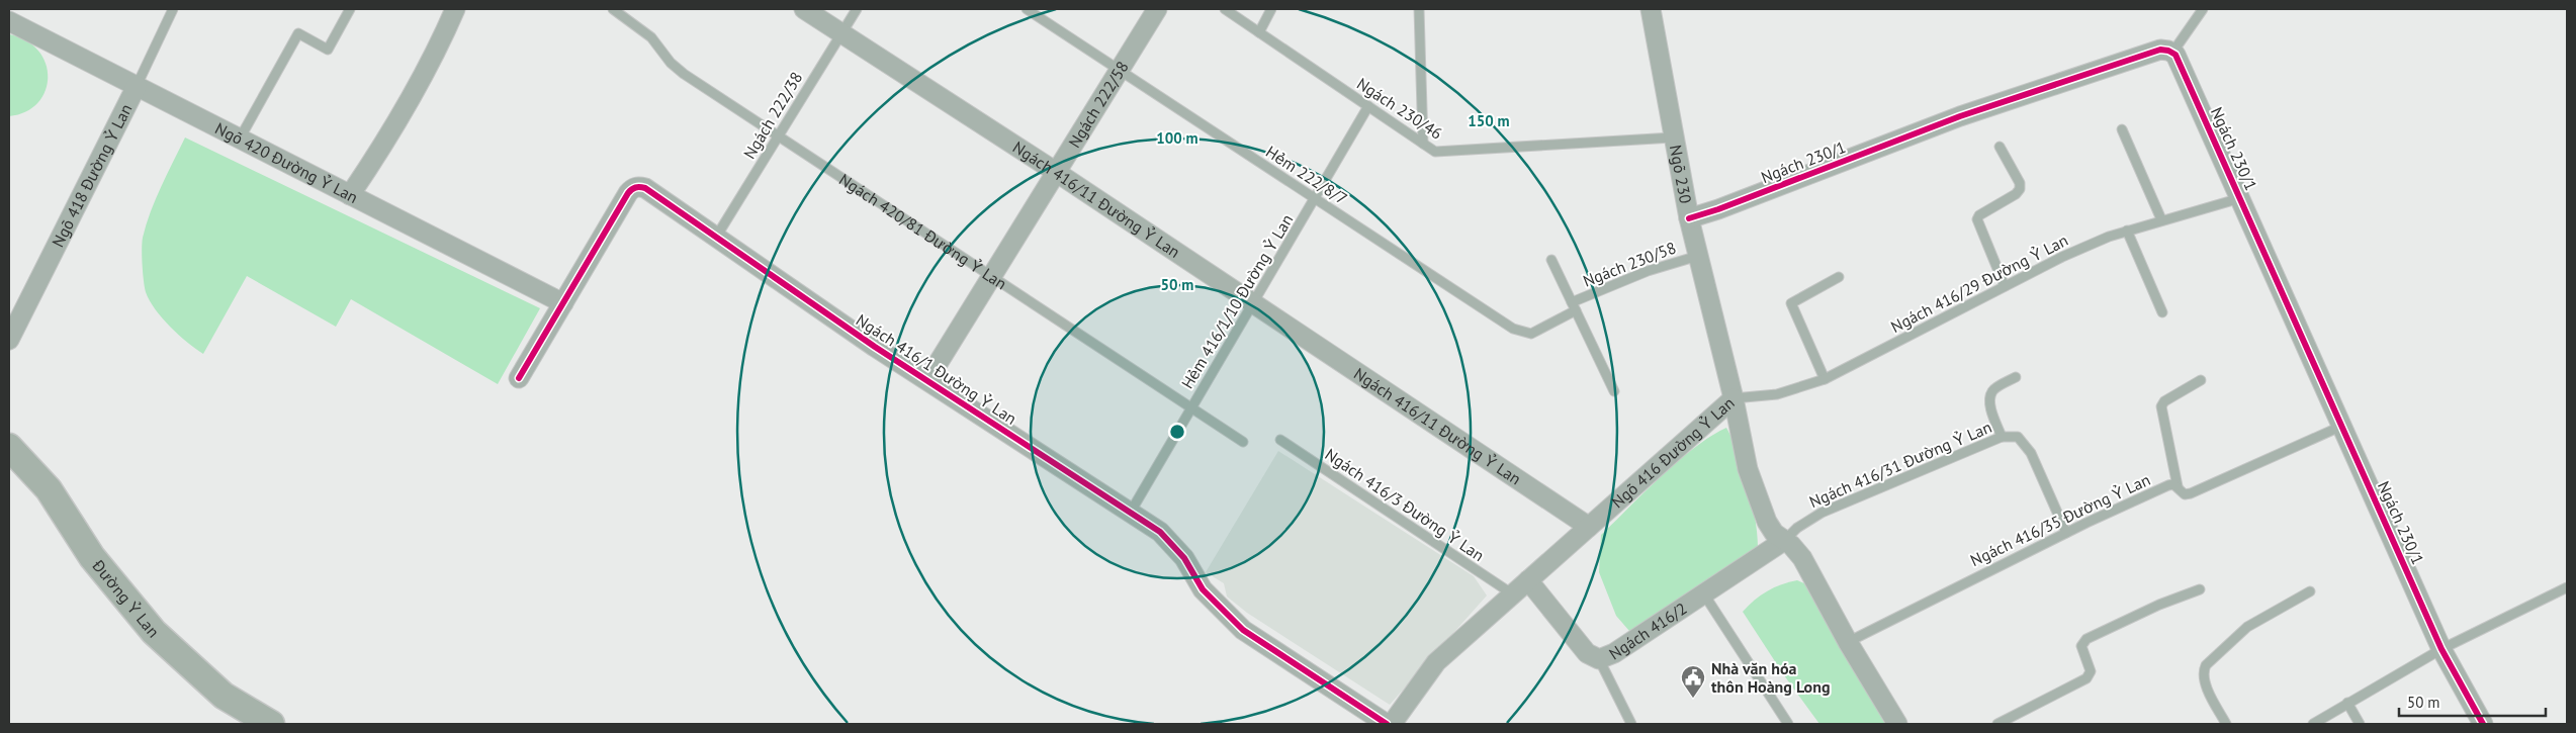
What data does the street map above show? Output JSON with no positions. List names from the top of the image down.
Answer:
{
  "streets": {
    "main road": ["Đường Ỷ Lan"],
    "street": [
      "Ngách 222/58",
      "Ngách 230/1",
      "Ngõ 420 Đường Ỷ Lan",
      "Ngõ 418 Đường Ỷ Lan",
      "Ngõ 230",
      "Ngách 416/11 Đường Ỷ Lan",
      "Ngách 416/1 Đường Ỷ Lan",
      "Ngõ 416 Đường Ỷ Lan",
      "Ngách 416/2"
    ],
    "lane": [
      "Ngách 230/46",
      "Ngách 222/38",
      "Hẻm 222/8/7",
      "Ngách 420/81 Đường Ỷ Lan",
      "Ngách 230/58",
      "Ngách 416/29 Đường Ỷ Lan",
      "Hẻm 416/1/10 Đường Ỷ Lan",
      "Ngách 416/31 Đường Ỷ Lan",
      "Ngách 416/3 Đường Ỷ Lan",
      "Ngách 416/35 Đường Ỷ Lan"
    ]
  },
  "crossings": [
    ["Ngách 222/58", "Hẻm 222/8/7"],
    ["Ngách 222/58", "Ngách 416/11 Đường Ỷ Lan"],
    ["Ngách 222/58", "Ngách 420/81 Đường Ỷ Lan"],
    ["Ngách 222/58", "Ngách 416/1 Đường Ỷ Lan"],
    ["Ngách 230/46", "Ngõ 230"],
    ["Ngách 230/46", "Hẻm 416/1/10 Đường Ỷ Lan"],
    ["Ngách 222/38", "Ngách 416/11 Đường Ỷ Lan"],
    ["Ngách 222/38", "Ngách 420/81 Đường Ỷ Lan"],
    ["Ngách 222/38", "Ngách 416/1 Đường Ỷ Lan"],
    ["Ngách 230/1", "Ngõ 230"],
    ["Ngách 230/1", "Ngách 416/29 Đường Ỷ Lan"],
    ["Ngách 230/1", "Ngách 416/35 Đường Ỷ Lan"],
    ["Ngõ 420 Đường Ỷ Lan", "Ngõ 418 Đường Ỷ Lan"],
    ["Ngõ 420 Đường Ỷ Lan", "Ngách 416/1 Đường Ỷ Lan"],
    ["Hẻm 222/8/7", "Ngách 230/58"],
    ["Hẻm 222/8/7", "Hẻm 416/1/10 Đường Ỷ Lan"],
    ["Ngõ 230", "Ngách 230/58"],
    ["Ngõ 230", "Ngách 416/29 Đường Ỷ Lan"],
    ["Ngõ 230", "Ngõ 416 Đường Ỷ Lan"],
    ["Ngách 416/11 Đường Ỷ Lan", "Hẻm 416/1/10 Đường Ỷ Lan"],
    ["Ngách 416/11 Đường Ỷ Lan", "Ngõ 416 Đường Ỷ Lan"],
    ["Ngách 420/81 Đường Ỷ Lan", "Hẻm 416/1/10 Đường Ỷ Lan"],
    ["Ngách 416/29 Đường Ỷ Lan", "Ngõ 416 Đường Ỷ Lan"],
    ["Hẻm 416/1/10 Đường Ỷ Lan", "Ngách 416/1 Đường Ỷ Lan"],
    ["Ngõ 416 Đường Ỷ Lan", "Ngách 416/31 Đường Ỷ Lan"],
    ["Ngõ 416 Đường Ỷ Lan", "Ngách 416/3 Đường Ỷ Lan"],
    ["Ngõ 416 Đường Ỷ Lan", "Ngách 416/35 Đường Ỷ Lan"],
    ["Ngõ 416 Đường Ỷ Lan", "Ngách 416/2"],
    ["Ngách 416/31 Đường Ỷ Lan", "Ngách 416/35 Đường Ỷ Lan"],
    ["Ngách 416/31 Đường Ỷ Lan", "Ngách 416/2"]
  ],
  "places": {
    "public building": ["Nhà văn hóa thôn Hoàng Long"]
  },
  "scale_bar": "50 m",
  "rings": ["150 m", "100 m", "50 m"]
}
